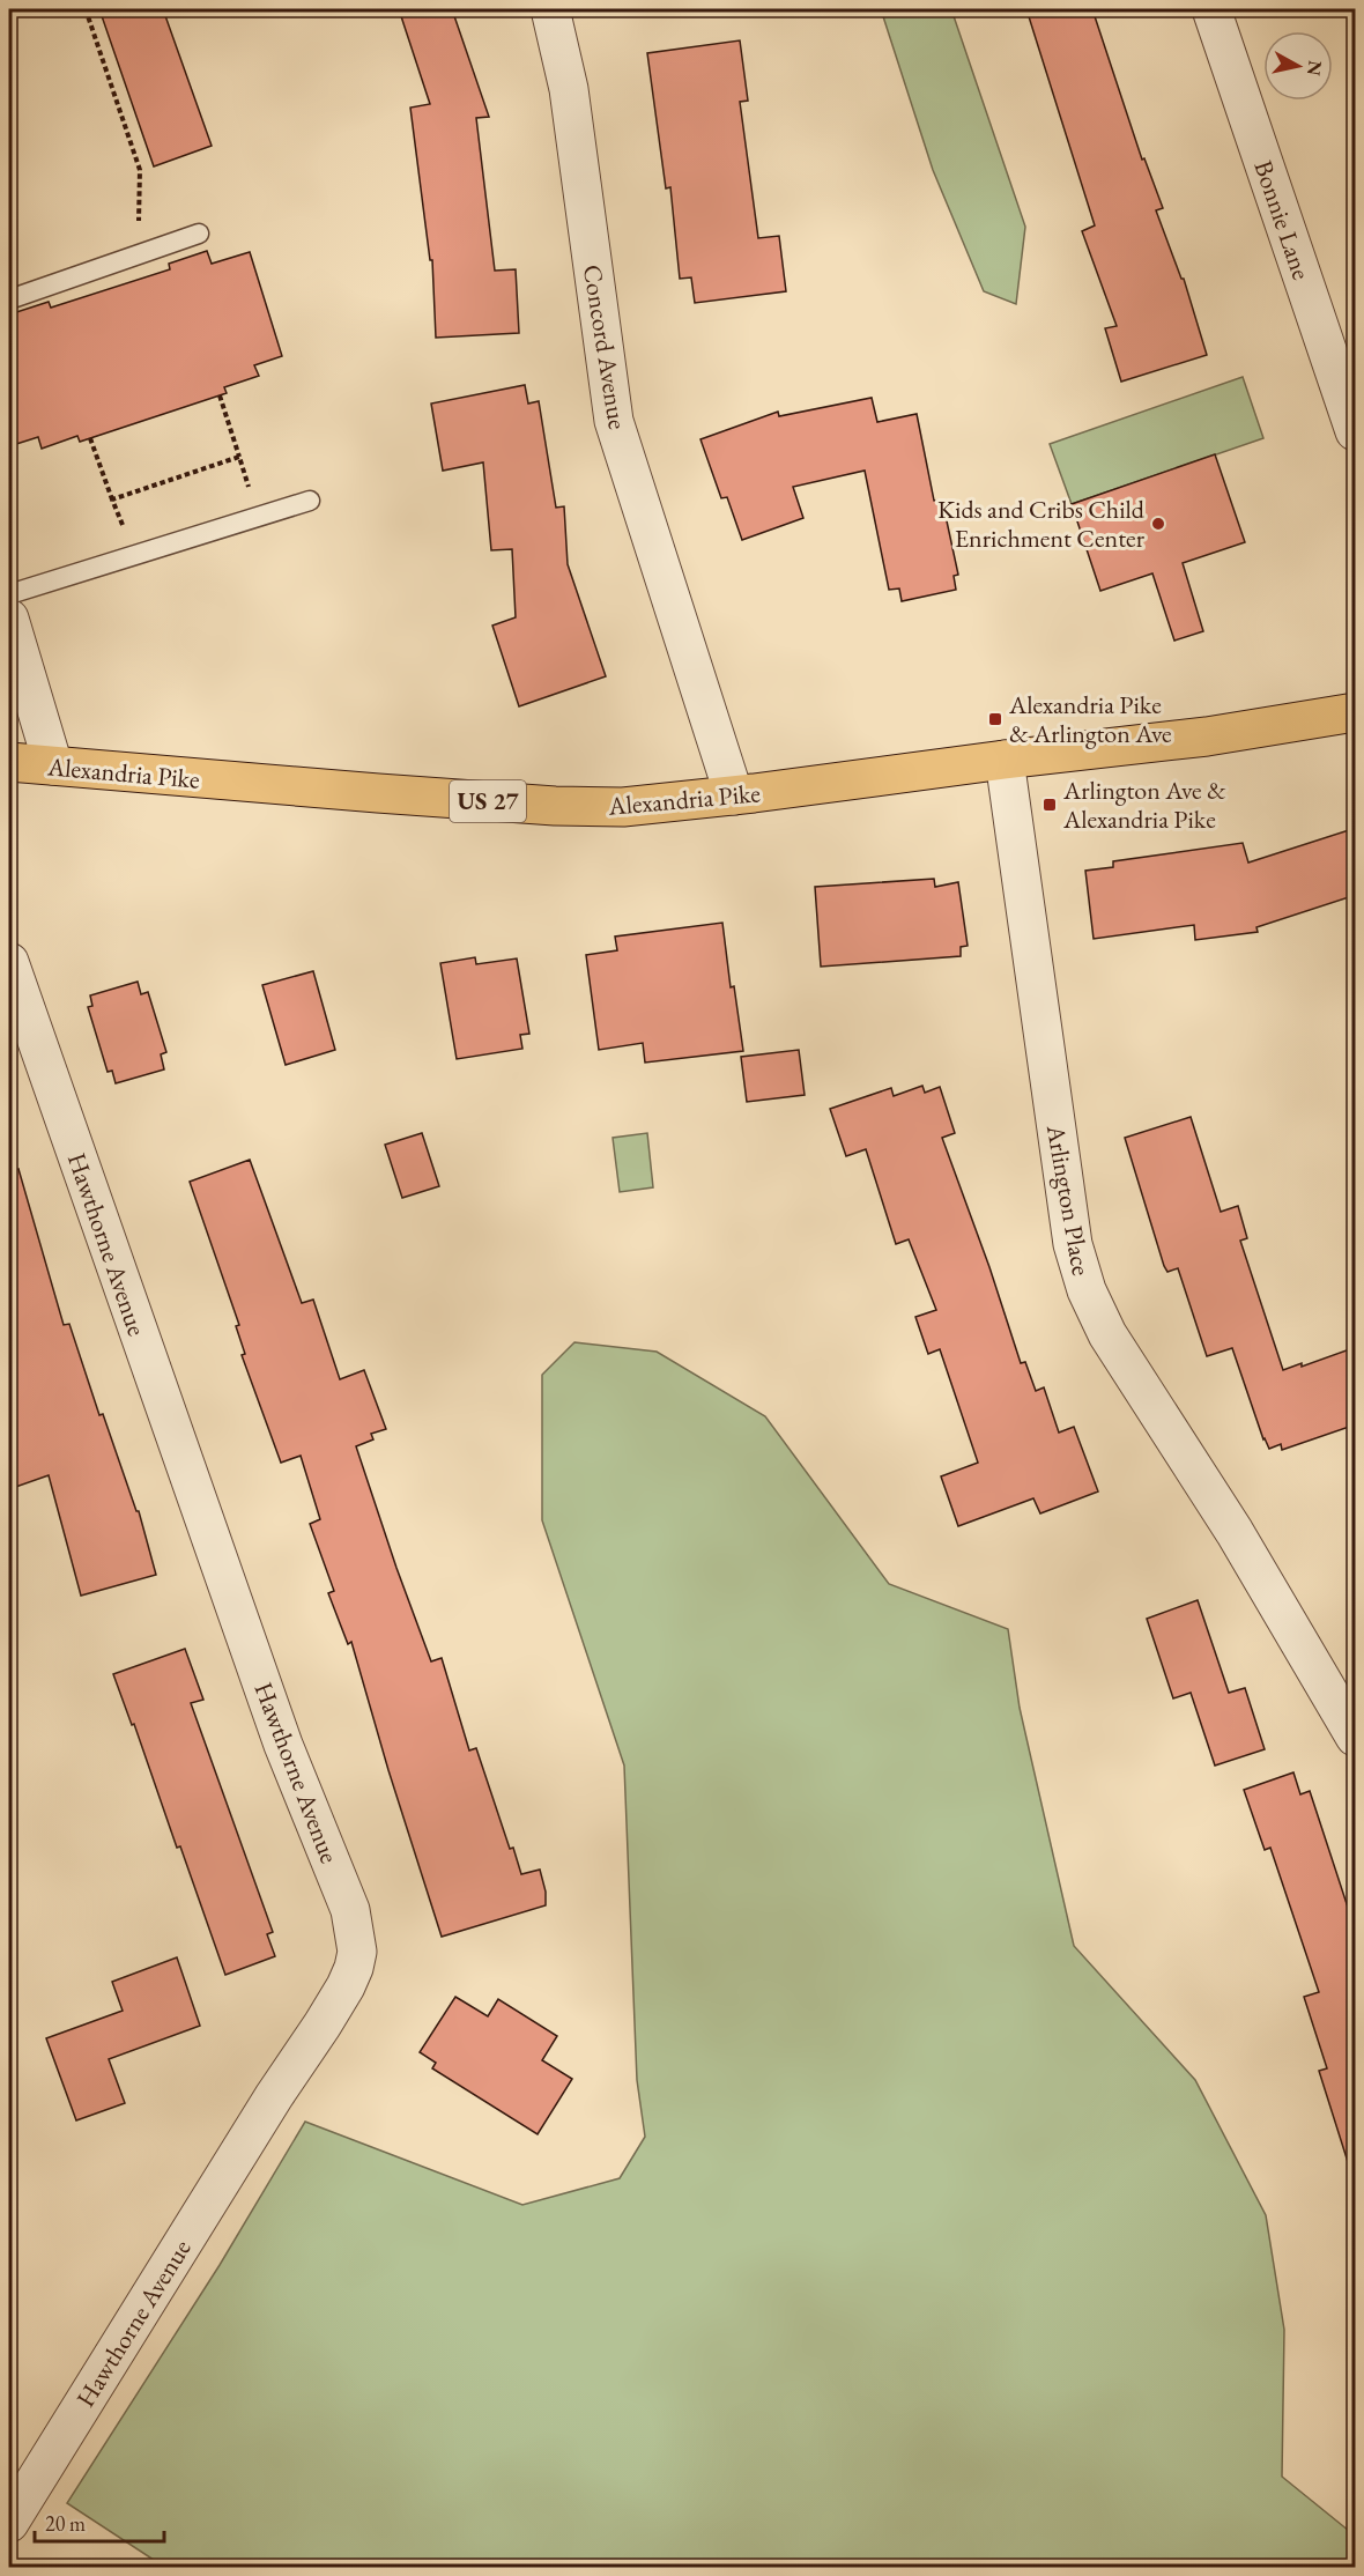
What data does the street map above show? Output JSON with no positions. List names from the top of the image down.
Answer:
{
  "streets": {
    "main road": ["Alexandria Pike", "US 27"],
    "street": [
      "Bonnie Lane",
      "Concord Avenue",
      "Arlington Place",
      "Hawthorne Avenue"
    ]
  },
  "crossings": [
    ["Concord Avenue", "Alexandria Pike"],
    ["Alexandria Pike", "Arlington Place"]
  ],
  "places": {
    "other": ["Kids and Cribs Child Enrichment Center"],
    "transit": ["Alexandria Pike & Arlington Ave", "Arlington Ave & Alexandria Pike"]
  },
  "scale_bar": "20 m",
  "north": "right"
}
